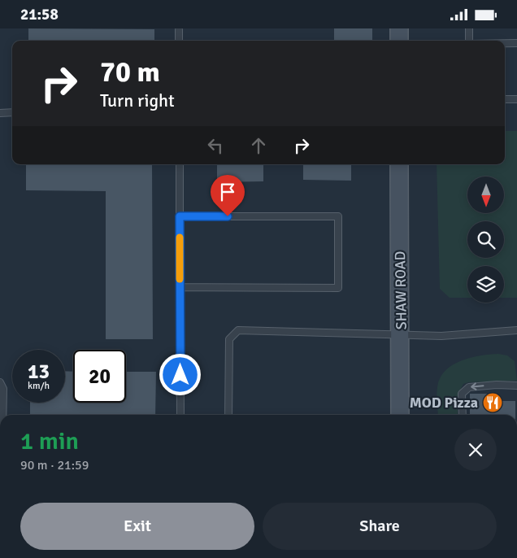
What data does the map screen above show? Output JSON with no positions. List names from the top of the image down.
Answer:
{
  "streets": {
    "main road": ["SHAW ROAD"]
  },
  "places": {
    "restaurant": ["MOD Pizza"]
  },
  "north": "bottom",
  "page": {
    "status": "21:58",
    "turn": ["70 m", "Turn right"],
    "speed": "13 km/h",
    "limit": "20",
    "heading": ["1 min", "90 m · 21:59"],
    "buttons": ["Exit", "Share"]
  }
}
